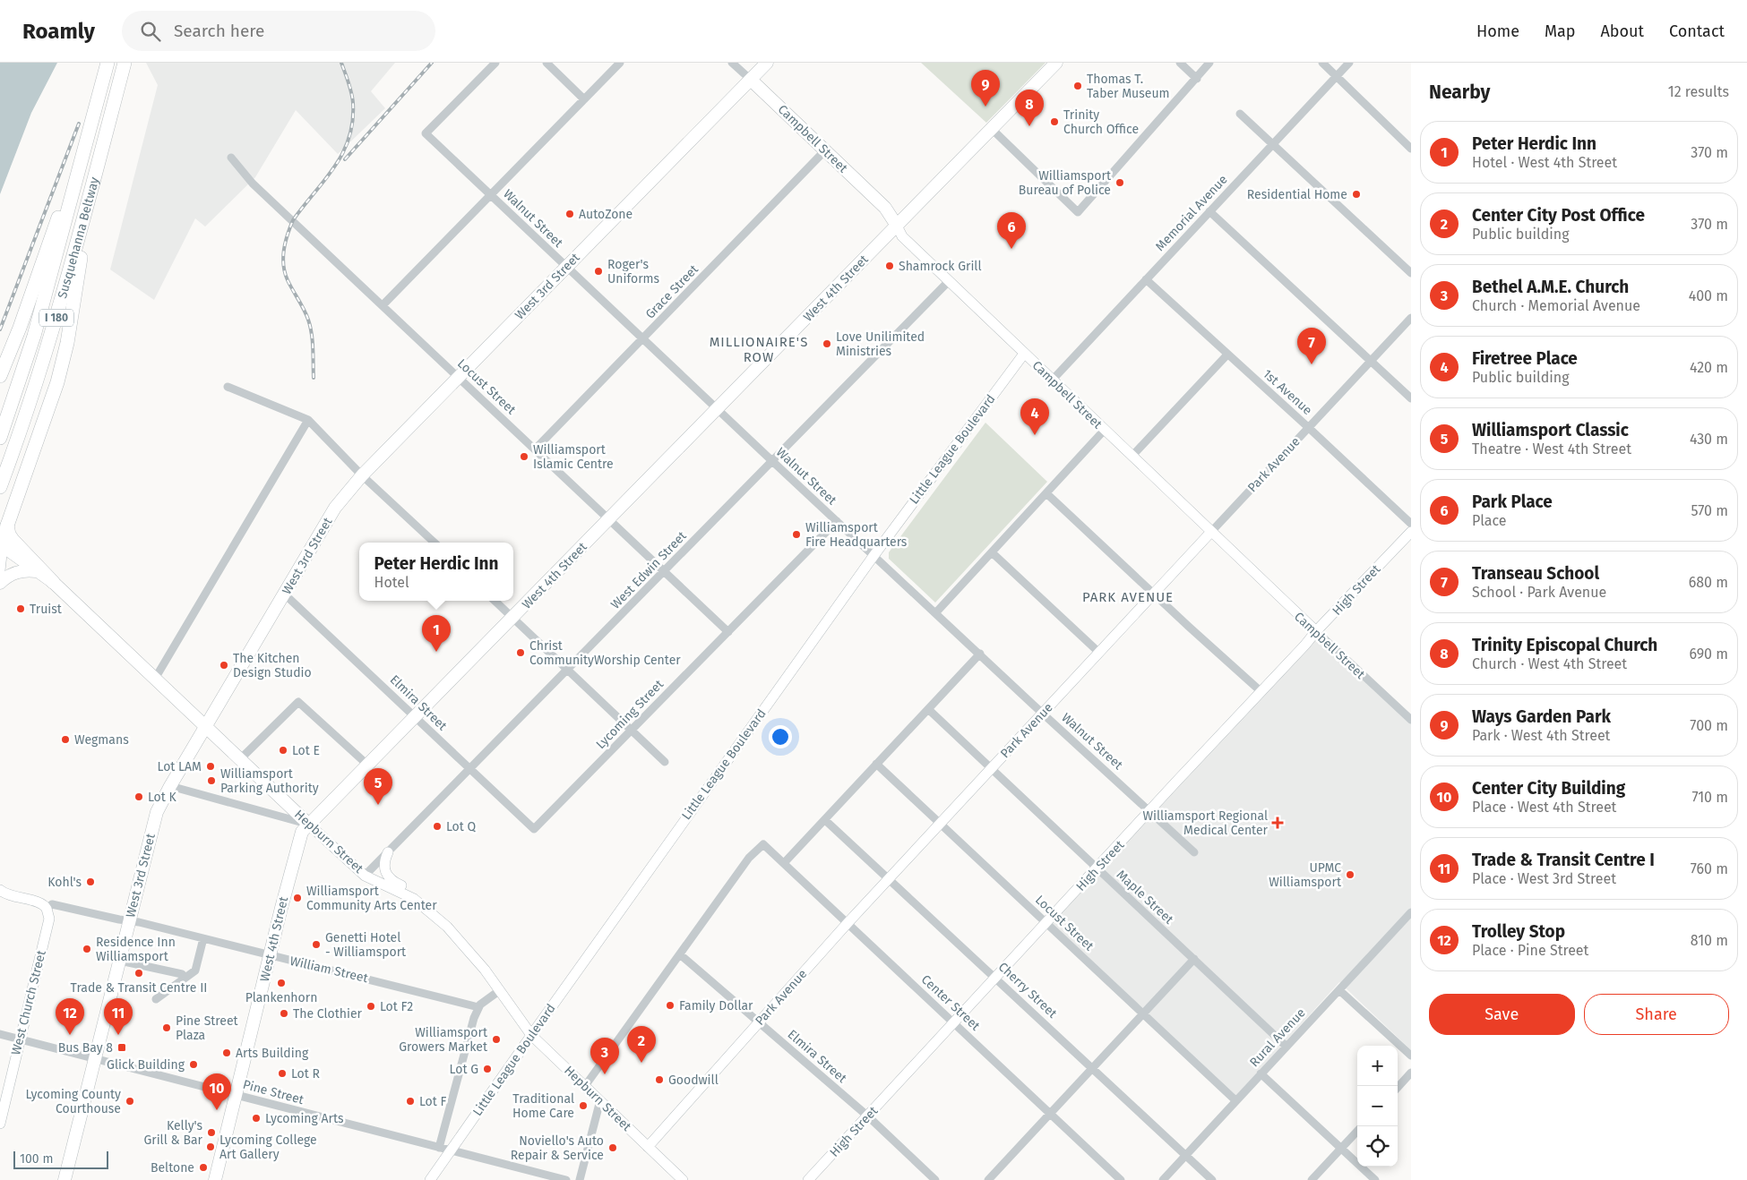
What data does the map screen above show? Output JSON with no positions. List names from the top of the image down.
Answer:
{
  "streets": {
    "highway": ["Susquehanna Beltway", "I 180"],
    "main road": [
      "Campbell Street",
      "West 3rd Street",
      "West 4th Street",
      "Hepburn Street"
    ],
    "street": [
      "Memorial Avenue",
      "Walnut Street",
      "Grace Street",
      "Locust Street",
      "1st Avenue",
      "Little League Boulevard",
      "Park Avenue",
      "West Edwin Street",
      "High Street",
      "Elmira Street",
      "Lycoming Street",
      "Maple Street",
      "William Street",
      "Cherry Street",
      "West Church Street",
      "Center Street",
      "Rural Avenue",
      "Pine Street"
    ]
  },
  "crossings": [
    ["Campbell Street", "Memorial Avenue"],
    ["Campbell Street", "West 3rd Street"],
    ["Campbell Street", "West 4th Street"],
    ["Campbell Street", "Grace Street"],
    ["Campbell Street", "Little League Boulevard"],
    ["Campbell Street", "Park Avenue"],
    ["Campbell Street", "West Edwin Street"],
    ["Campbell Street", "High Street"],
    ["Memorial Avenue", "1st Avenue"],
    ["Walnut Street", "West 3rd Street"],
    ["Walnut Street", "West 4th Street"],
    ["Walnut Street", "Grace Street"],
    ["Walnut Street", "Little League Boulevard"],
    ["Walnut Street", "Park Avenue"],
    ["Walnut Street", "West Edwin Street"],
    ["Walnut Street", "High Street"],
    ["Walnut Street", "Lycoming Street"],
    ["West 3rd Street", "Locust Street"],
    ["West 3rd Street", "Elmira Street"],
    ["West 3rd Street", "Hepburn Street"],
    ["West 3rd Street", "William Street"],
    ["West 3rd Street", "Pine Street"],
    ["West 4th Street", "Locust Street"],
    ["West 4th Street", "Elmira Street"],
    ["West 4th Street", "Hepburn Street"],
    ["West 4th Street", "William Street"],
    ["West 4th Street", "Pine Street"],
    ["Grace Street", "Locust Street"],
    ["Locust Street", "Park Avenue"],
    ["Locust Street", "West Edwin Street"],
    ["Locust Street", "High Street"],
    ["Locust Street", "Lycoming Street"],
    ["Locust Street", "Rural Avenue"],
    ["1st Avenue", "Park Avenue"],
    ["Little League Boulevard", "Hepburn Street"],
    ["Little League Boulevard", "Pine Street"],
    ["Park Avenue", "Elmira Street"],
    ["Park Avenue", "Hepburn Street"],
    ["Park Avenue", "Maple Street"],
    ["Park Avenue", "Cherry Street"],
    ["Park Avenue", "Center Street"],
    ["West Edwin Street", "Elmira Street"],
    ["West Edwin Street", "Hepburn Street"],
    ["High Street", "Elmira Street"],
    ["High Street", "Maple Street"],
    ["High Street", "Cherry Street"],
    ["High Street", "Center Street"],
    ["Elmira Street", "Lycoming Street"],
    ["Elmira Street", "Center Street"],
    ["Maple Street", "Rural Avenue"],
    ["William Street", "West Church Street"],
    ["Cherry Street", "Rural Avenue"],
    ["West Church Street", "Pine Street"]
  ],
  "districts": ["MILLIONAIRE'S ROW", "PARK AVENUE"],
  "places": {
    "other": [
      "Thomas T. Taber Museum",
      "Trinity Church Office",
      "Williamsport Bureau of Police",
      "Residential Home",
      "AutoZone",
      "Shamrock Grill",
      "Roger's Uniforms",
      "Love Unilimited Ministries",
      "Williamsport Islamic Centre",
      "Williamsport Fire Headquarters",
      "Truist",
      "Christ CommunityWorship Center",
      "The Kitchen Design Studio",
      "Wegmans",
      "Lot E",
      "Lot LAM",
      "Williamsport Parking Authority",
      "Lot K",
      "Lot Q",
      "UPMC Williamsport",
      "Kohl's",
      "Williamsport Community Arts Center",
      "Genetti Hotel - Williamsport",
      "Residence Inn Williamsport",
      "Trade & Transit Centre II",
      "Plankenhorn",
      "Family Dollar",
      "Lot F2",
      "The Clothier",
      "Pine Street Plaza",
      "Williamsport Growers Market",
      "Arts Building",
      "Glick Building",
      "Lot G",
      "Lot R",
      "Goodwill",
      "Lycoming County Courthouse",
      "Lot F",
      "Traditional Home Care",
      "Lycoming Arts",
      "Kelly's Grill & Bar",
      "Lycoming College Art Gallery",
      "Noviello's Auto Repair & Service",
      "Beltone"
    ],
    "health": ["Williamsport Regional Medical Center"],
    "transit": ["Bus Bay 8"]
  },
  "scale_bar": "100 m",
  "page": {
    "header": "Roamly",
    "search": "Search here",
    "nav": [
      "Home",
      "Map",
      "About",
      "Contact"
    ],
    "heading": ["Nearby", "12 results"],
    "pins": [
      "9",
      "8",
      "6",
      "7",
      "4",
      "1",
      "5",
      "11",
      "12",
      "2",
      "3",
      "10"
    ],
    "list": [
      {
        "mark": "1",
        "name": "Peter Herdic Inn",
        "note": "Hotel · West 4th Street",
        "value": "370 m"
      },
      {
        "mark": "2",
        "name": "Center City Post Office",
        "note": "Public building",
        "value": "370 m"
      },
      {
        "mark": "3",
        "name": "Bethel A.M.E. Church",
        "note": "Church · Memorial Avenue",
        "value": "400 m"
      },
      {
        "mark": "4",
        "name": "Firetree Place",
        "note": "Public building",
        "value": "420 m"
      },
      {
        "mark": "5",
        "name": "Williamsport Classic",
        "note": "Theatre · West 4th Street",
        "value": "430 m"
      },
      {
        "mark": "6",
        "name": "Park Place",
        "note": "Place",
        "value": "570 m"
      },
      {
        "mark": "7",
        "name": "Transeau School",
        "note": "School · Park Avenue",
        "value": "680 m"
      },
      {
        "mark": "8",
        "name": "Trinity Episcopal Church",
        "note": "Church · West 4th Street",
        "value": "690 m"
      },
      {
        "mark": "9",
        "name": "Ways Garden Park",
        "note": "Park · West 4th Street",
        "value": "700 m"
      },
      {
        "mark": "10",
        "name": "Center City Building",
        "note": "Place · West 4th Street",
        "value": "710 m"
      },
      {
        "mark": "11",
        "name": "Trade & Transit Centre I",
        "note": "Place · West 3rd Street",
        "value": "760 m"
      },
      {
        "mark": "12",
        "name": "Trolley Stop",
        "note": "Place · Pine Street",
        "value": "810 m"
      }
    ],
    "popup": ["Peter Herdic Inn", "Hotel"],
    "buttons": ["Save", "Share"],
    "map_buttons": ["+", "−"],
    "scale": "100 m"
  }
}
